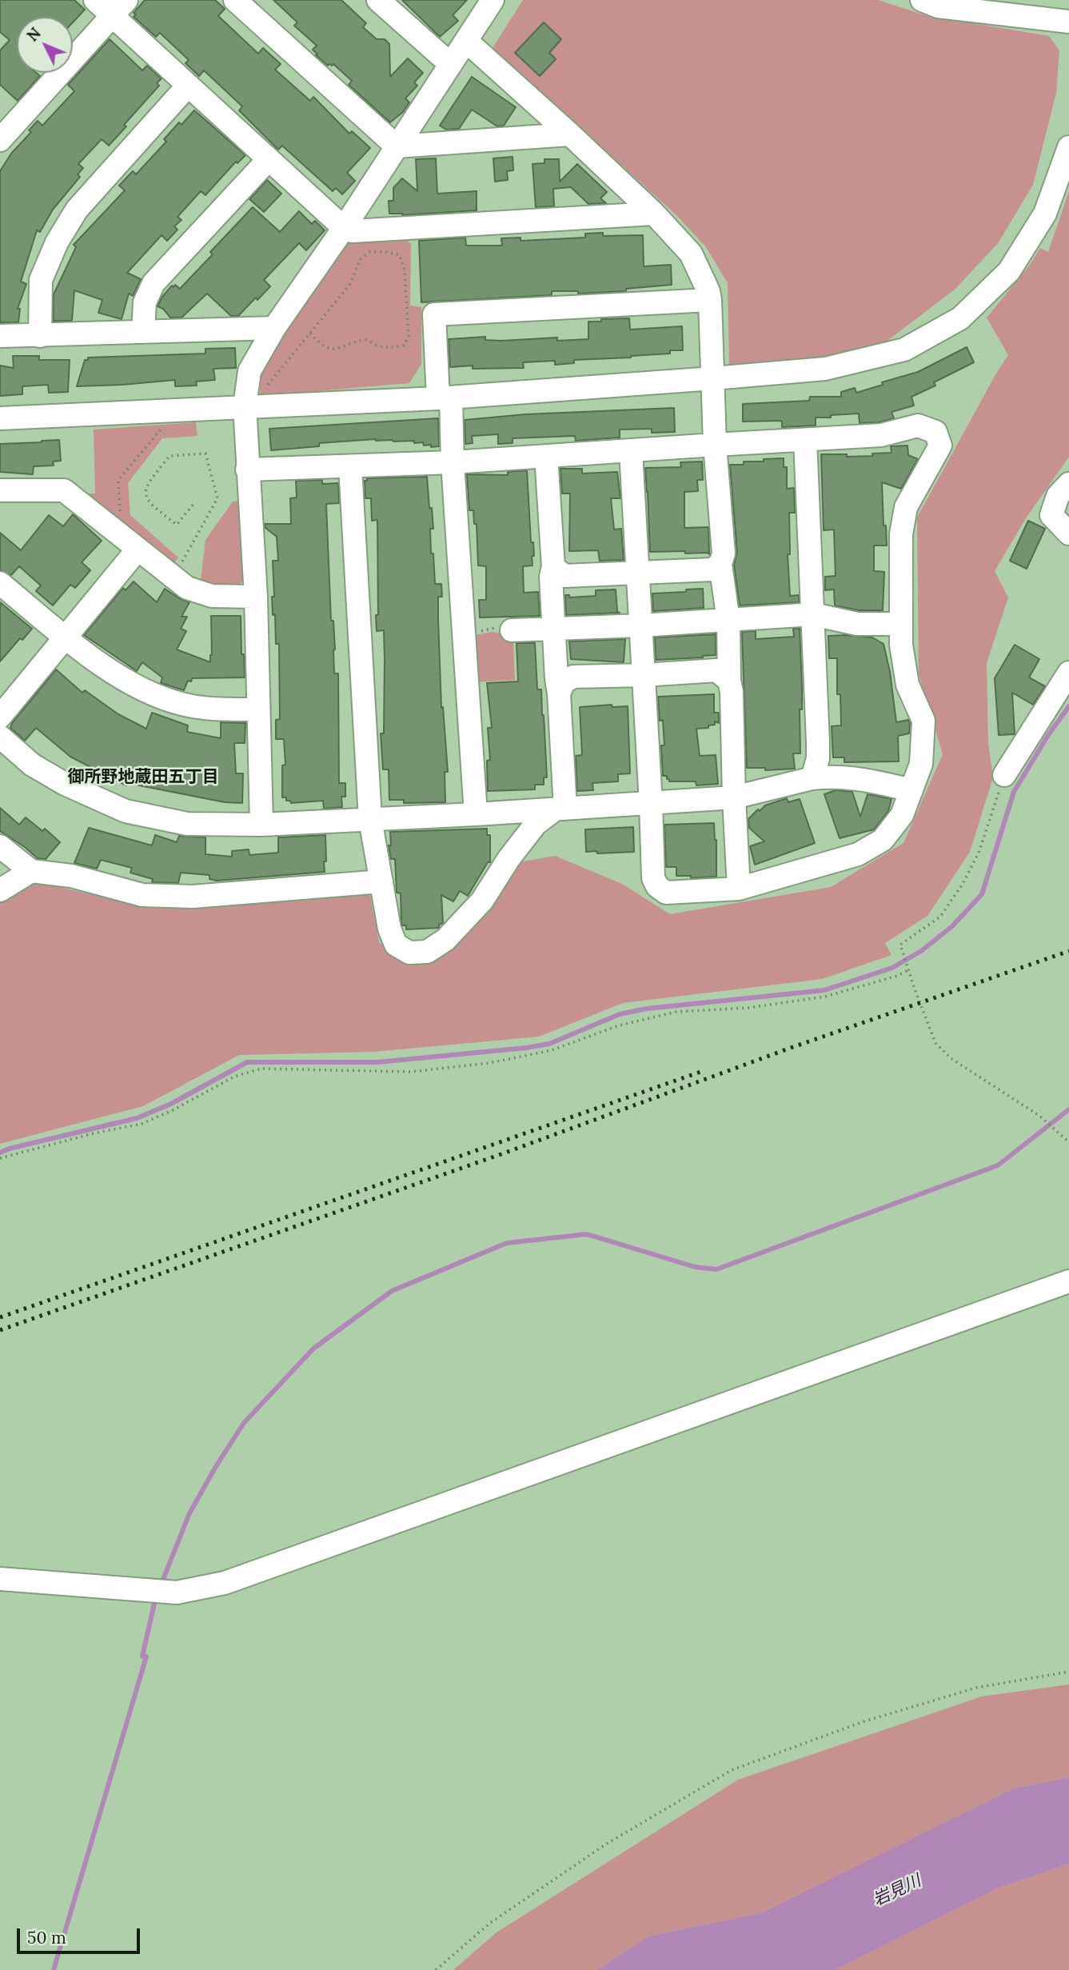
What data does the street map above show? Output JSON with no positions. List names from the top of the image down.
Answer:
{
  "districts": ["御所野地蔵田五丁目"],
  "water": ["岩見川"],
  "scale_bar": "50 m",
  "north": "top left"
}
